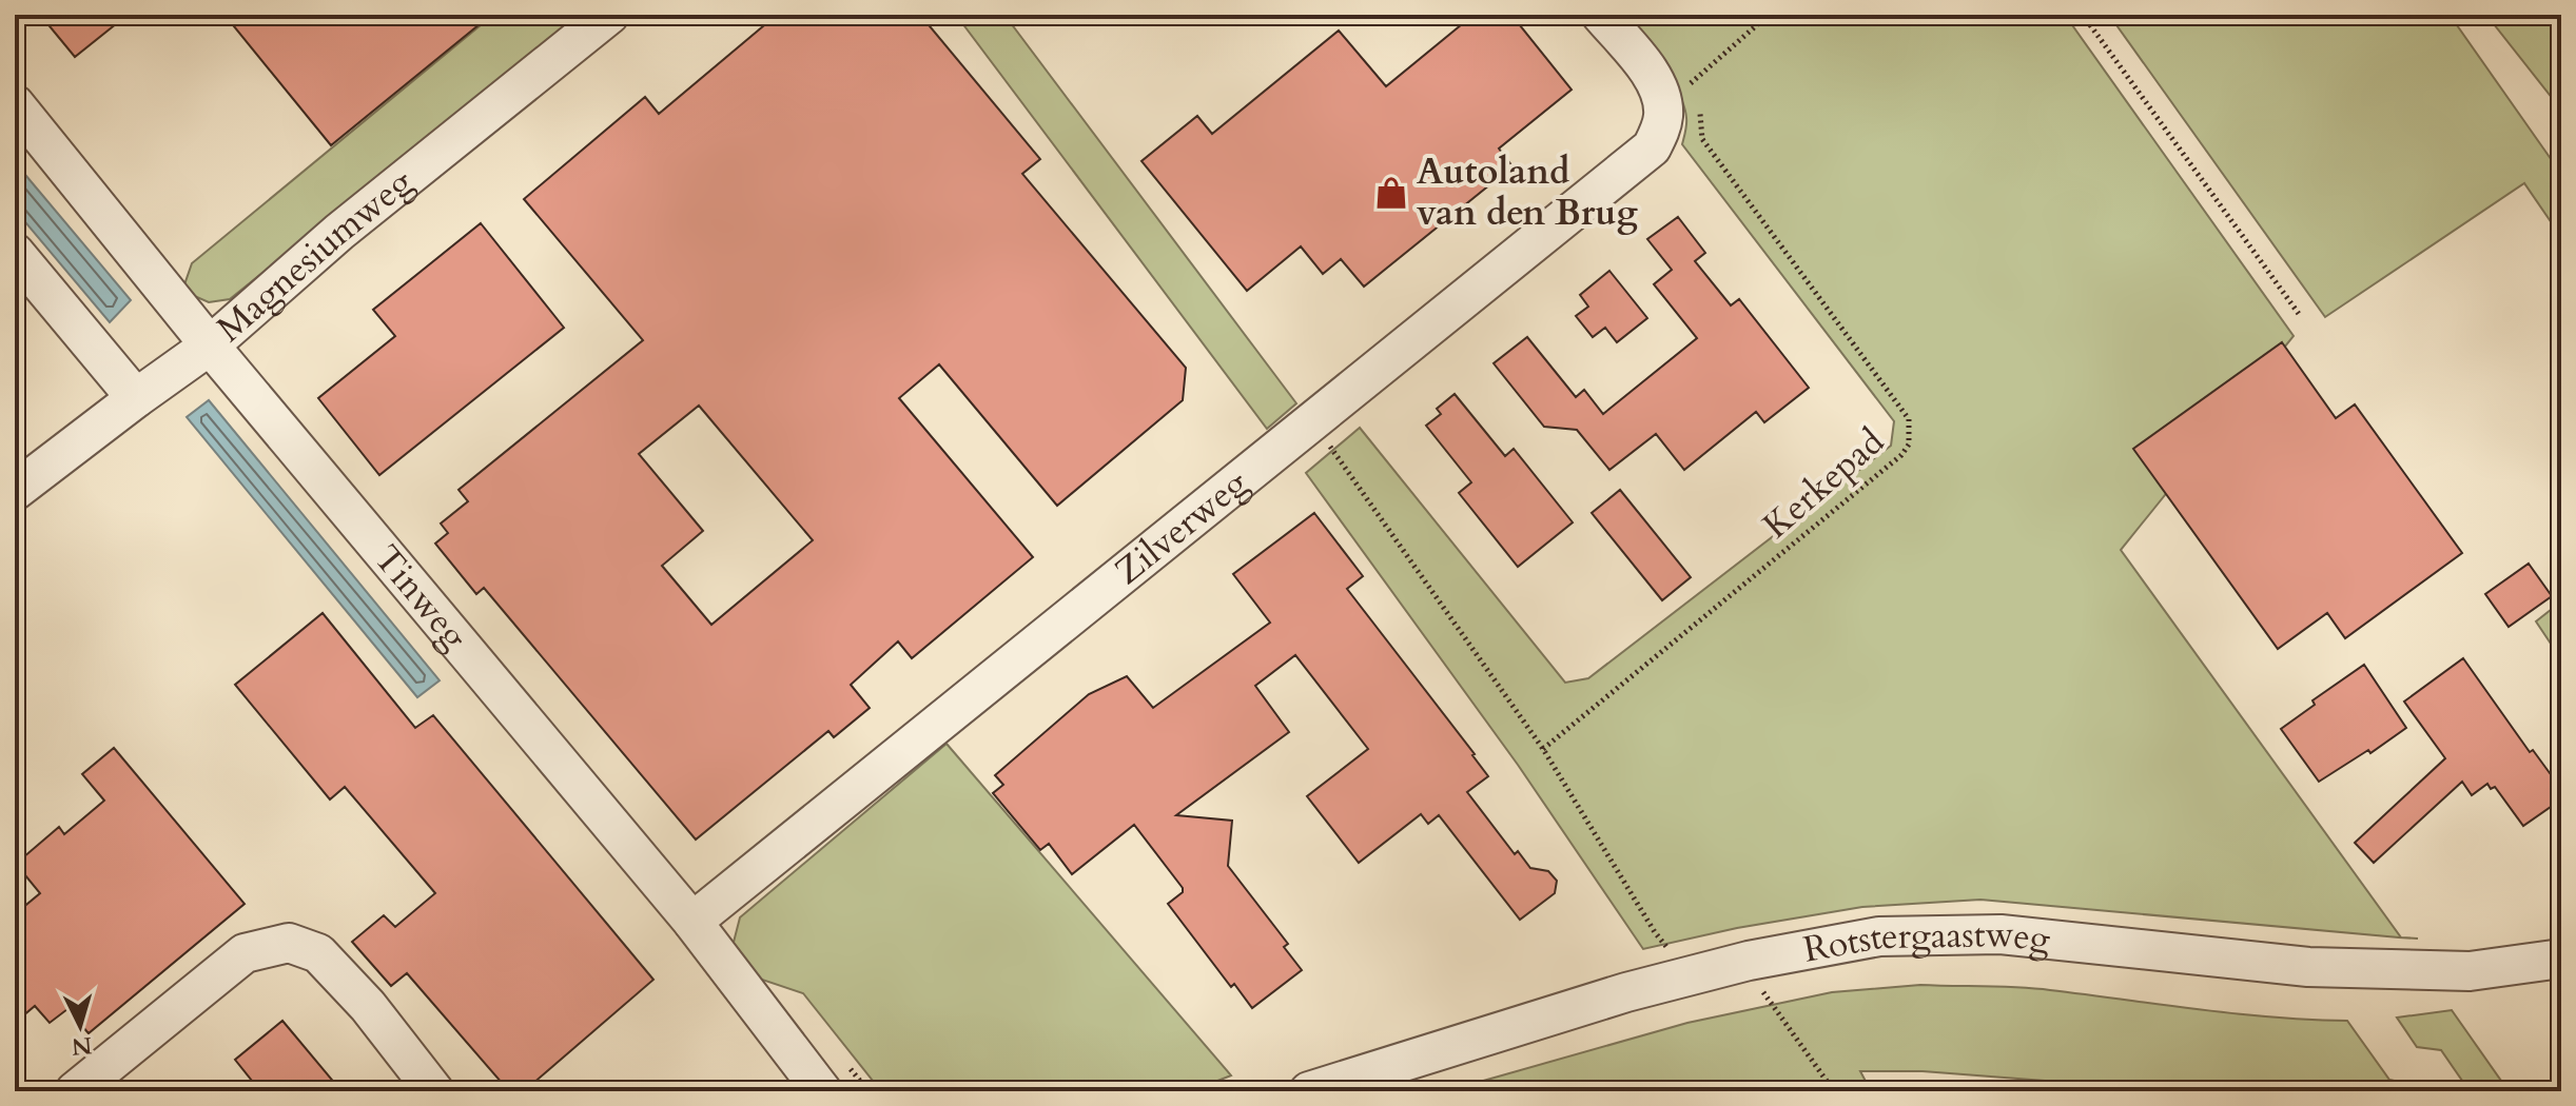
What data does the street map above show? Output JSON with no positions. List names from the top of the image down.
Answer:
{
  "streets": {
    "street": [
      "Magnesiumweg",
      "Zilverweg",
      "Tinweg",
      "Rotstergaastweg"
    ],
    "path": ["Kerkepad"]
  },
  "crossings": [
    ["Magnesiumweg", "Tinweg"],
    ["Zilverweg", "Tinweg"]
  ],
  "places": {
    "shop": ["Autoland van den Brug"]
  },
  "north": "bottom"
}
